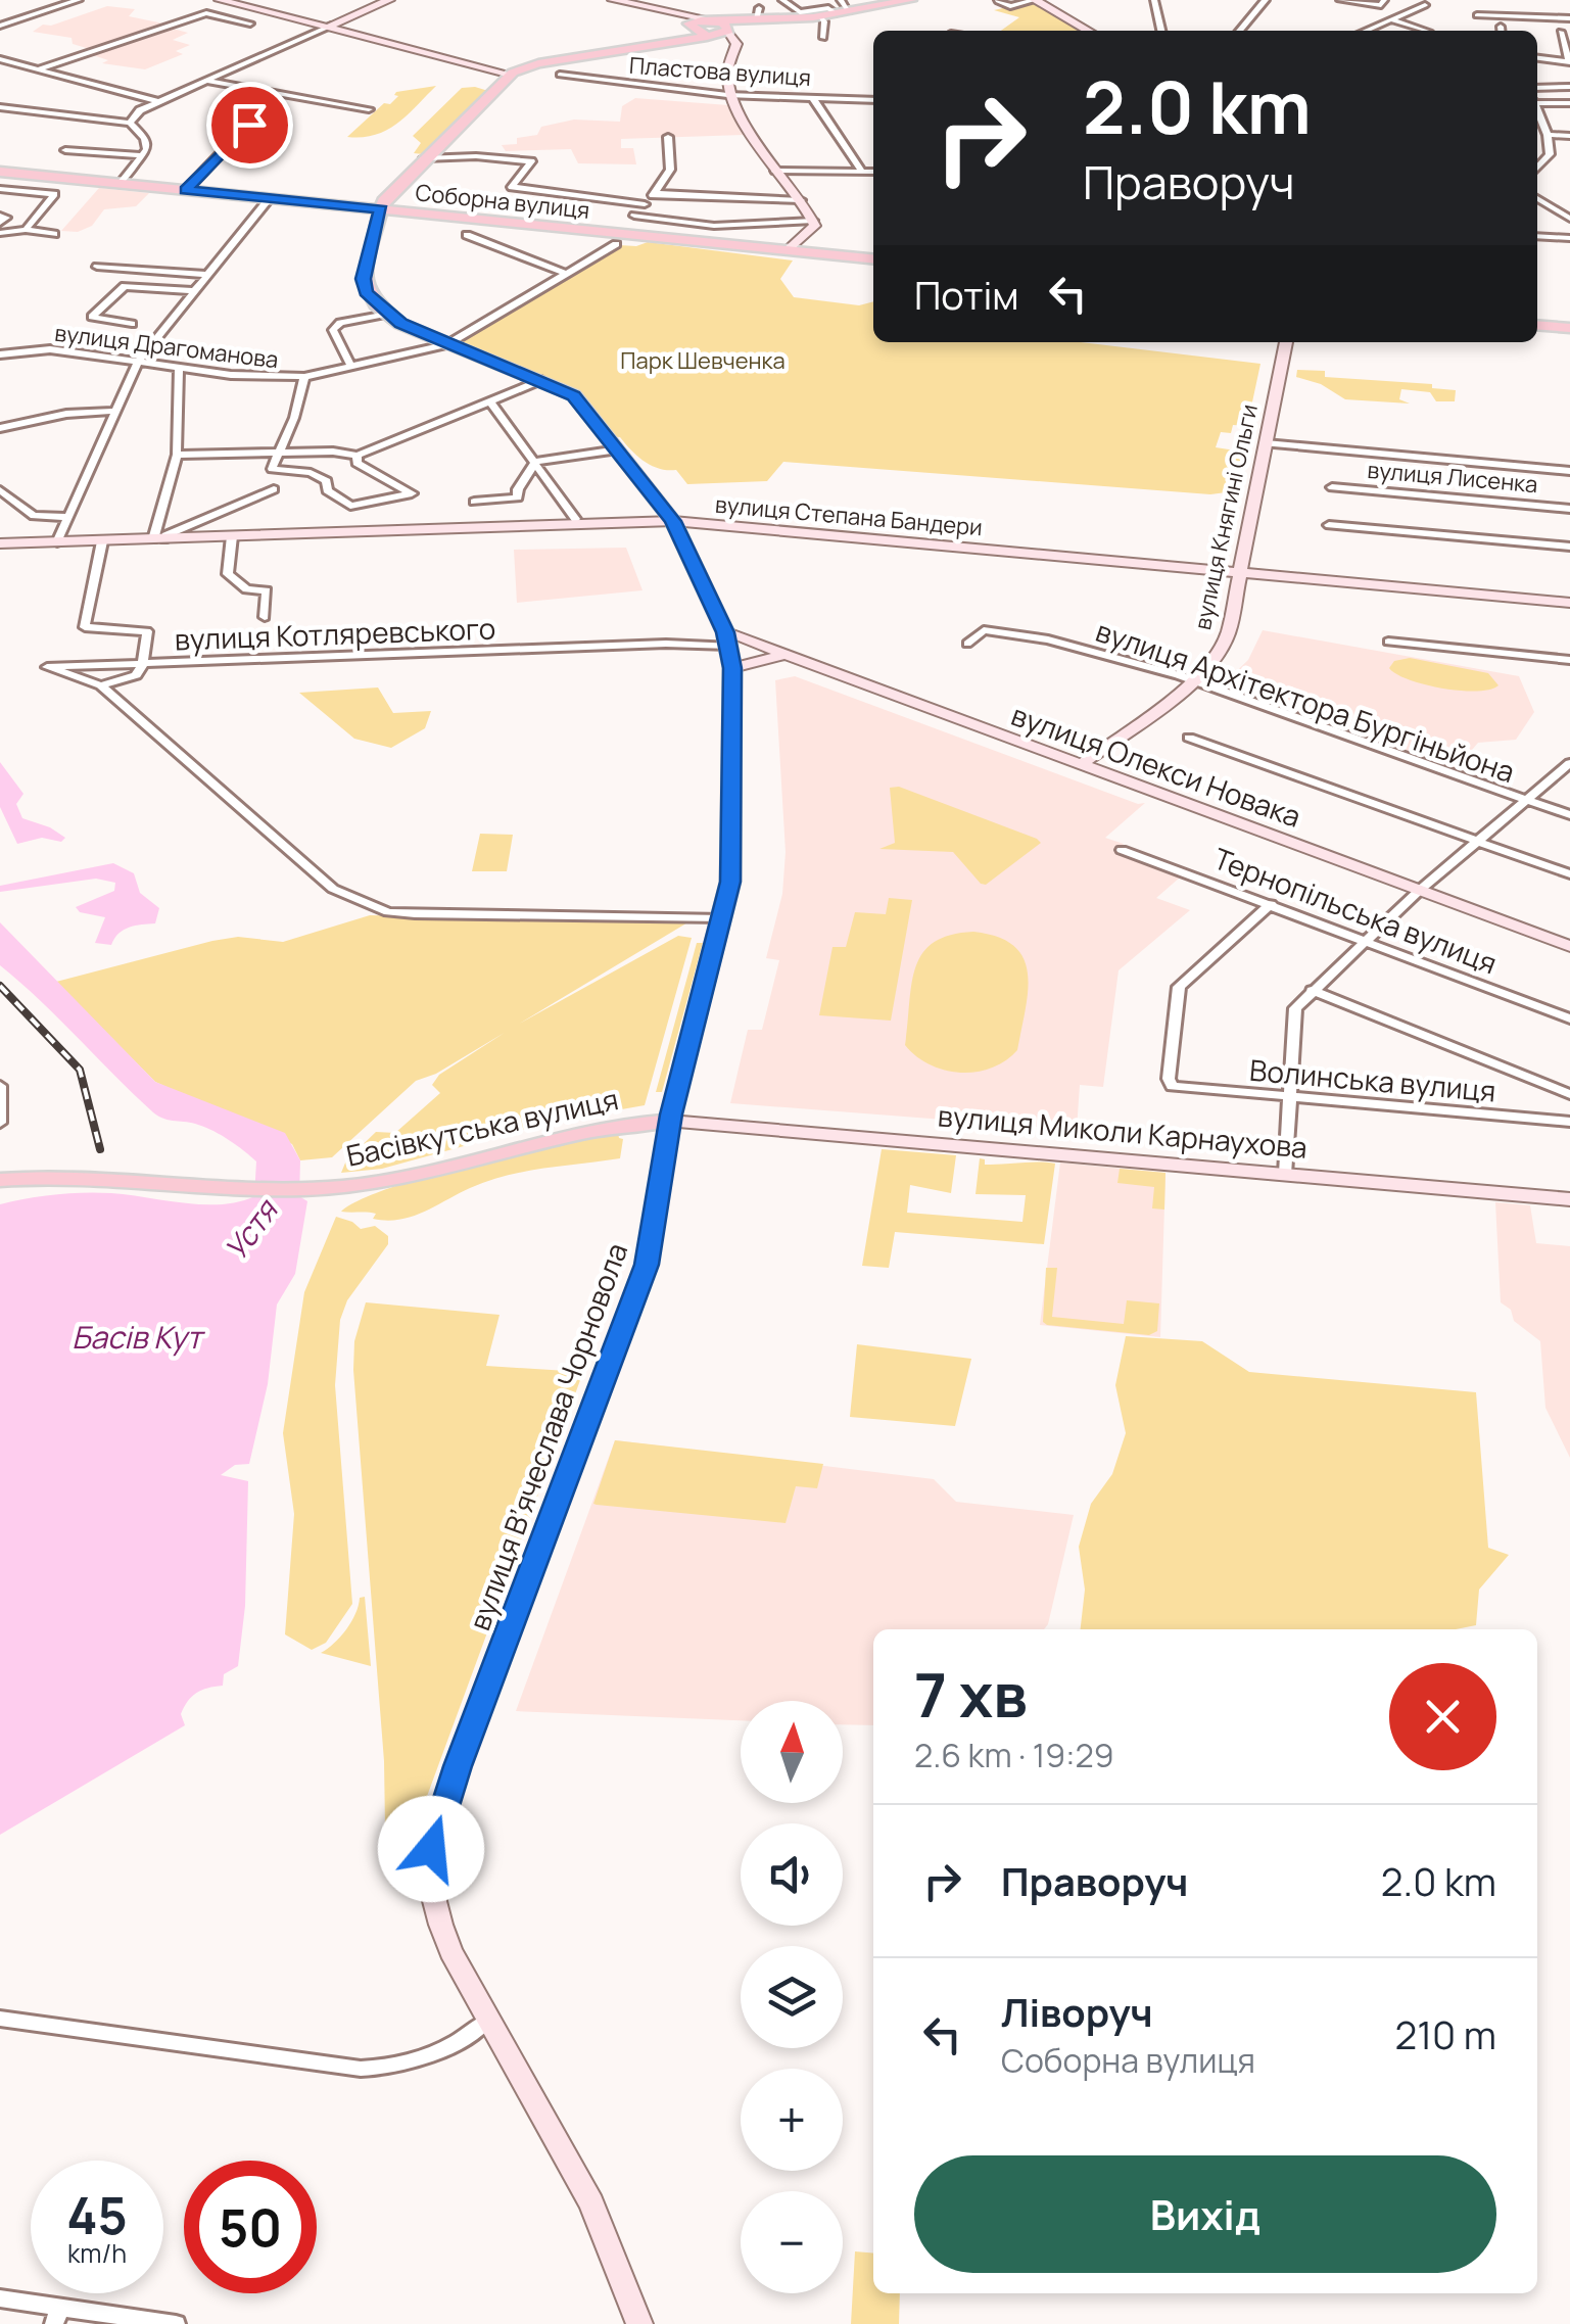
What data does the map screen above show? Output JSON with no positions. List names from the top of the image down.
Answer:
{
  "streets": {
    "main road": [
      "Соборна вулиця",
      "вулиця Степана Бандери",
      "вулиця Княгині Ольги",
      "вулиця Олекси Новака",
      "Басівкутська вулиця",
      "вулиця Миколи Карнаухова",
      "вулиця Вʼячеслава Чорновола"
    ],
    "street": [
      "Пластова вулиця",
      "вулиця Драгоманова",
      "вулиця Лисенка",
      "вулиця Котляревського",
      "вулиця Архітектора Бургіньйона",
      "Тернопільська вулиця",
      "Волинська вулиця"
    ]
  },
  "crossings": [
    ["вулиця Драгоманова", "вулиця Вʼячеслава Чорновола"],
    ["вулиця Степана Бандери", "вулиця Княгині Ольги"],
    ["вулиця Степана Бандери", "вулиця Вʼячеслава Чорновола"],
    ["вулиця Княгині Ольги", "вулиця Архітектора Бургіньйона"],
    ["вулиця Княгині Ольги", "вулиця Олекси Новака"],
    ["вулиця Котляревського", "вулиця Олекси Новака"],
    ["вулиця Котляревського", "вулиця Вʼячеслава Чорновола"],
    ["вулиця Олекси Новака", "вулиця Вʼячеслава Чорновола"],
    ["Тернопільська вулиця", "Волинська вулиця"],
    ["Басівкутська вулиця", "вулиця Миколи Карнаухова"],
    ["Басівкутська вулиця", "вулиця Вʼячеслава Чорновола"],
    ["вулиця Миколи Карнаухова", "вулиця Вʼячеслава Чорновола"]
  ],
  "water": ["Устя", "Басів Кут"],
  "parks": ["Парк Шевченка"],
  "north": "top",
  "page": {
    "turn": ["2.0 km", "Праворуч"],
    "then": "Потім",
    "heading": ["7 хв", "2.6 km · 19:29"],
    "map_buttons": ["+", "−"],
    "list": [
      {
        "name": "Праворуч",
        "value": "2.0 km"
      },
      {
        "name": "Ліворуч",
        "note": "Соборна вулиця",
        "value": "210 m"
      }
    ],
    "buttons": "Вихід",
    "speed": "45 km/h",
    "limit": "50"
  }
}
